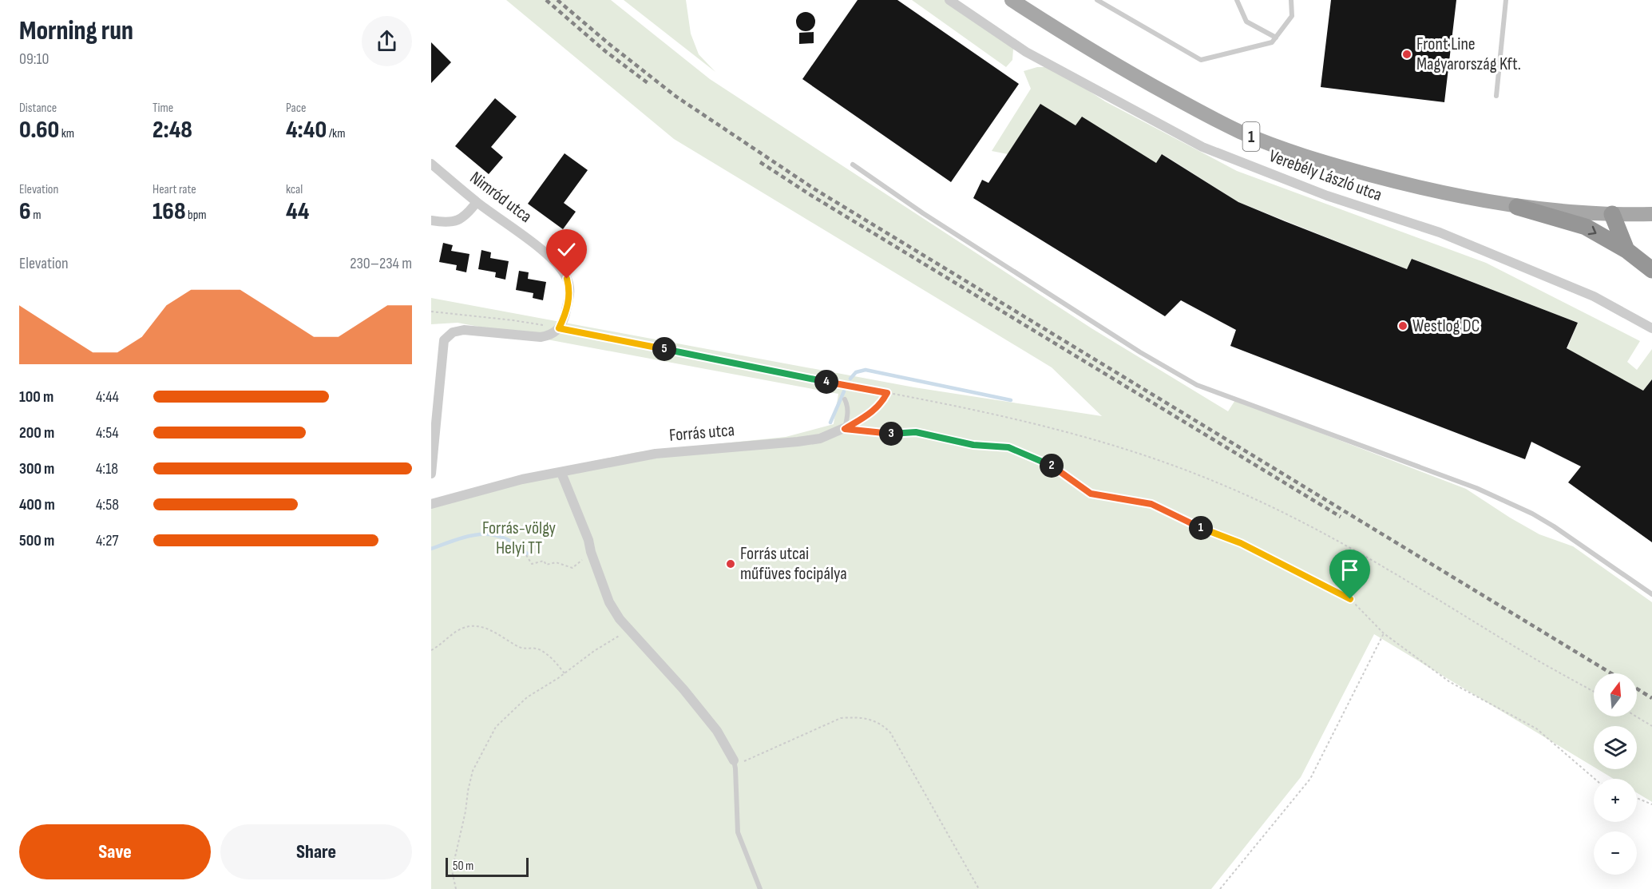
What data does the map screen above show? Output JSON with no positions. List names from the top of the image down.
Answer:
{
  "streets": {
    "main road": ["1"],
    "street": ["Verebély László utca", "Nimród utca", "Forrás utca"]
  },
  "parks": ["Forrás-völgy Helyi TT"],
  "places": ["Front Line Magyarország Kft.", "Westlog DC", "Forrás utcai műfüves focipálya"],
  "scale_bar": "50 m",
  "north": "top",
  "page": {
    "heading": ["Morning run", "09:10"],
    "stats": [
      ["Distance", "0.60 km"],
      ["Time", "2:48"],
      ["Pace", "4:40 /km"],
      ["Elevation", "6 m"],
      ["Heart rate", "168 bpm"],
      ["kcal", "44"]
    ],
    "chart": ["Elevation", "230–234 m"],
    "pins": [
      "5",
      "4",
      "3",
      "2",
      "1"
    ],
    "list": [
      {
        "name": "100 m",
        "note": "4:44"
      },
      {
        "name": "200 m",
        "note": "4:54"
      },
      {
        "name": "300 m",
        "note": "4:18"
      },
      {
        "name": "400 m",
        "note": "4:58"
      },
      {
        "name": "500 m",
        "note": "4:27"
      }
    ],
    "map_buttons": ["+", "−"],
    "buttons": ["Save", "Share"],
    "scale": "50 m"
  }
}
